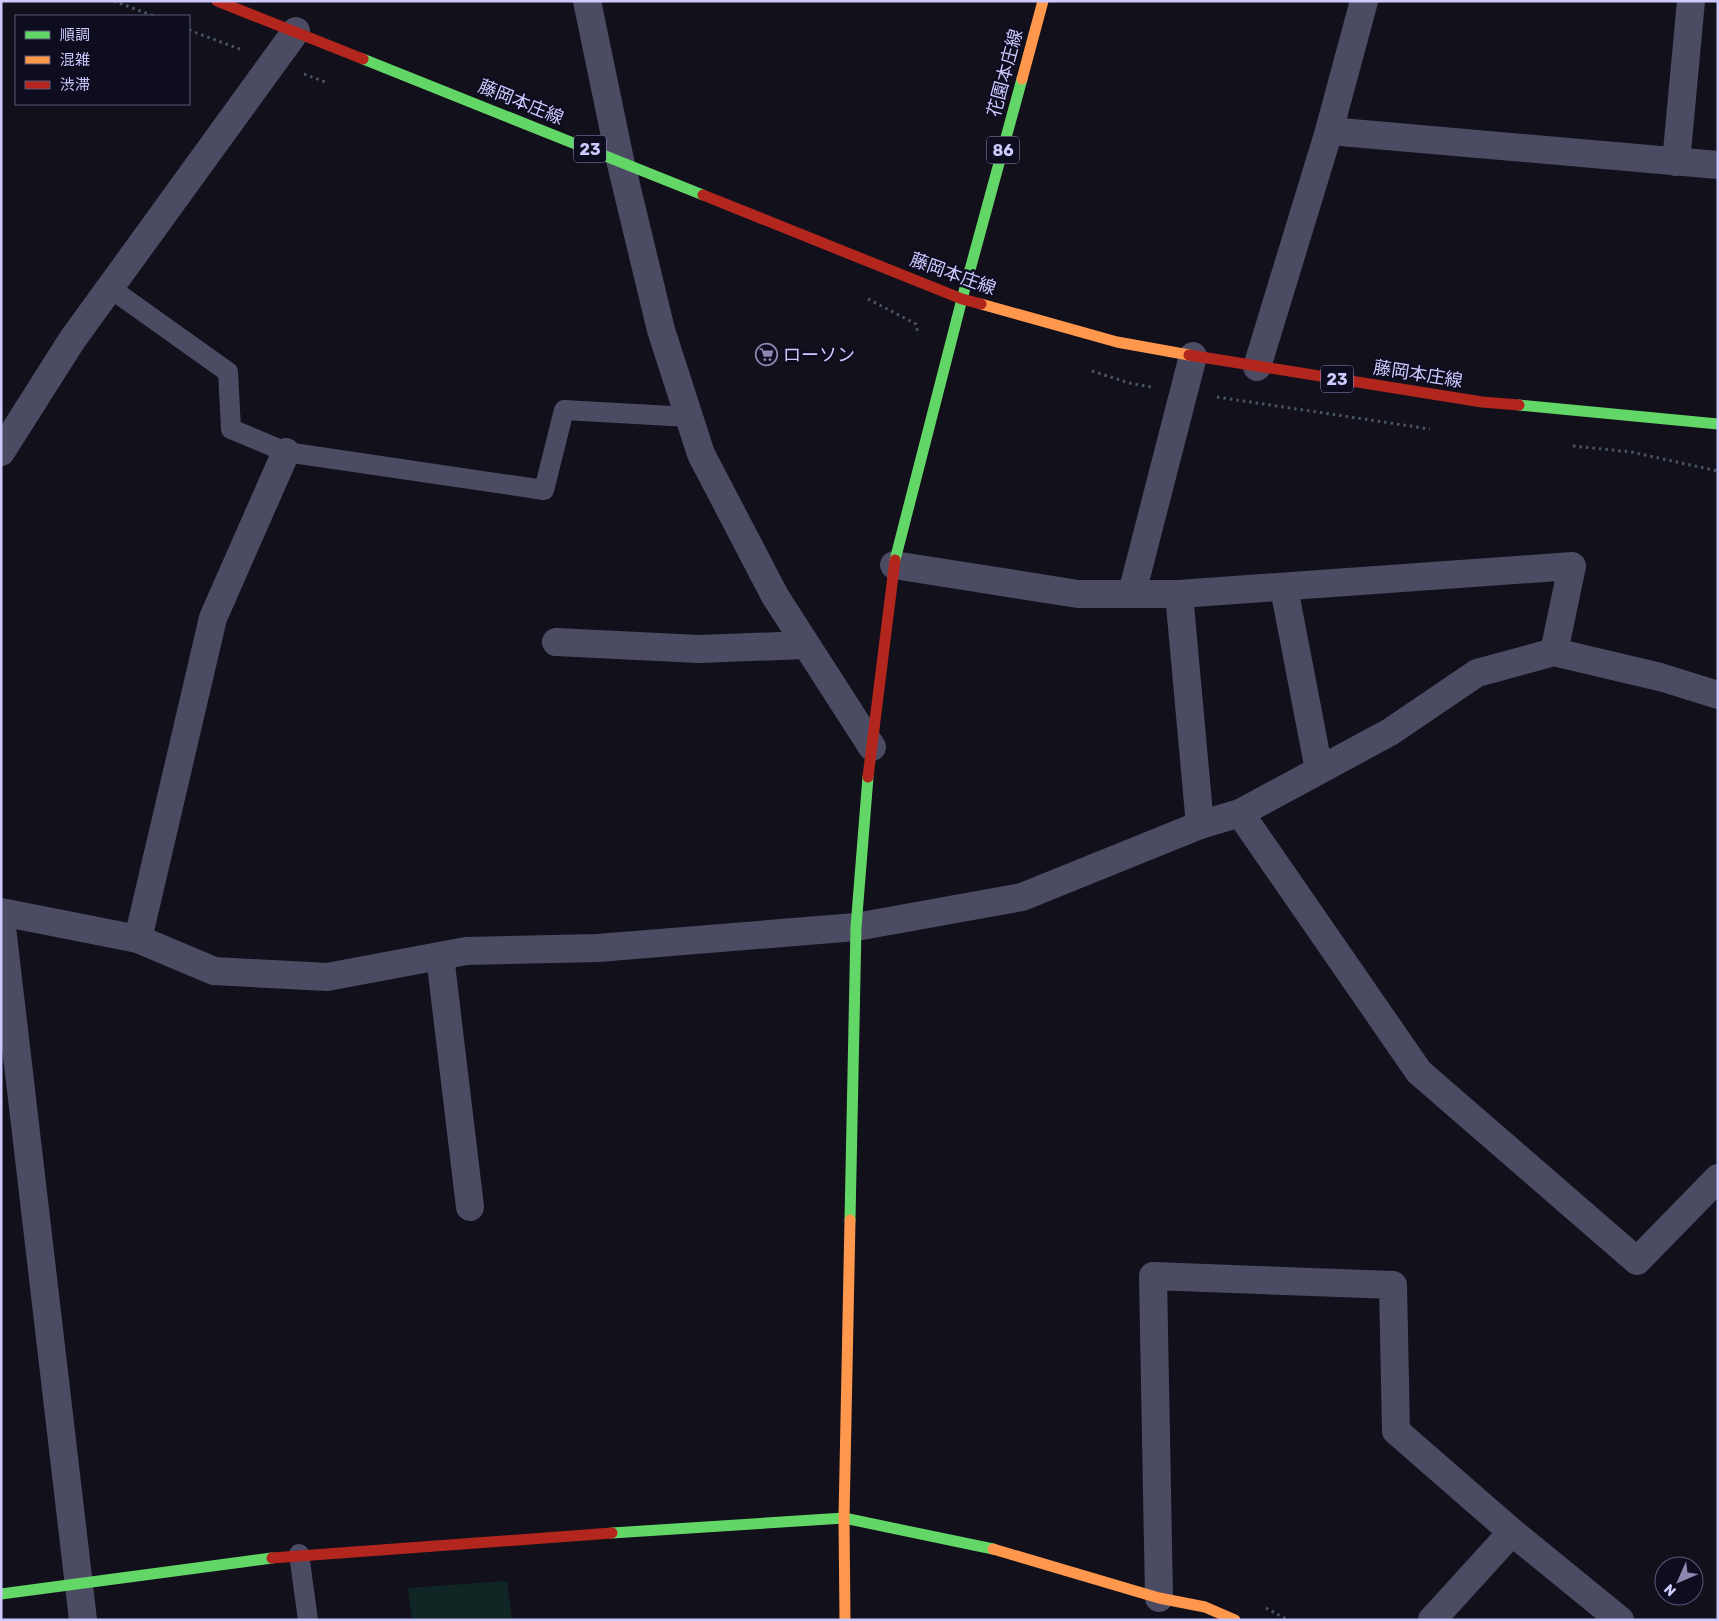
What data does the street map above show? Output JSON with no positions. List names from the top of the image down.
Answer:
{
  "streets": {
    "street": [
      "花園本庄線",
      "藤岡本庄線",
      "23",
      "86"
    ]
  },
  "crossings": [
    ["花園本庄線", "藤岡本庄線"]
  ],
  "places": {
    "supermarket": ["ローソン"]
  },
  "legend": ["順調", "混雑", "渋滞"],
  "north": "bottom left"
}
